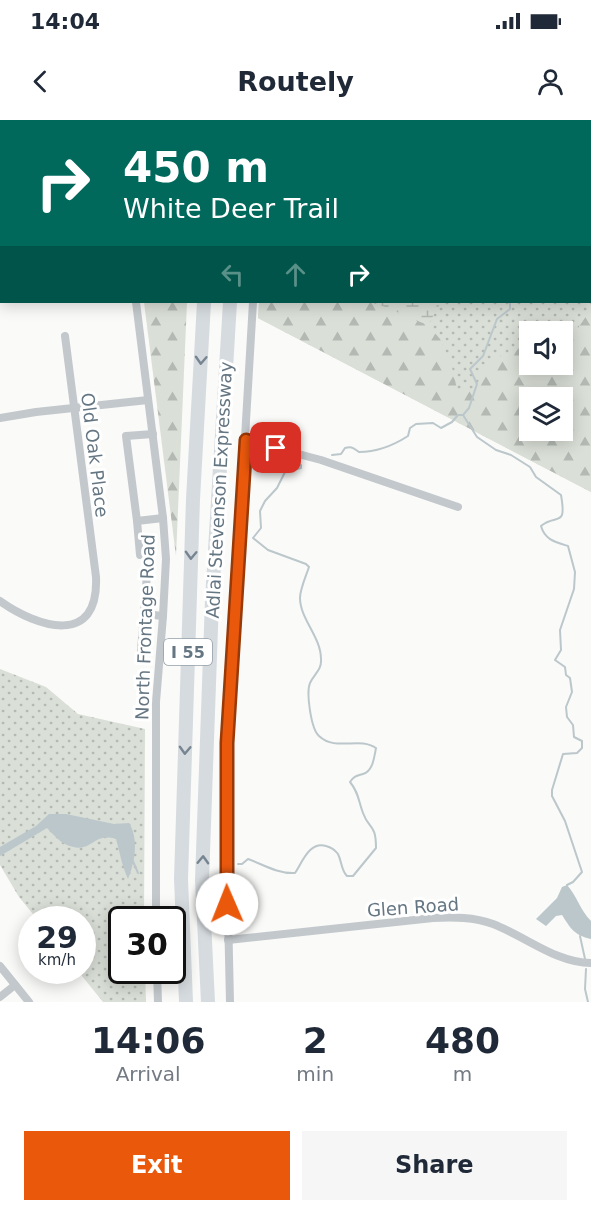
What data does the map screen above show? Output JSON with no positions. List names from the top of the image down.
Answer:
{
  "streets": {
    "highway": ["Adlai Stevenson Expressway", "I 55"],
    "street": ["Old Oak Place", "North Frontage Road", "Glen Road"]
  },
  "page": {
    "status": "14:04",
    "header": "Routely",
    "turn": ["450 m", "White Deer Trail"],
    "speed": "29 km/h",
    "limit": "30",
    "eta": [
      "14:06",
      "Arrival",
      "2",
      "min",
      "480",
      "m"
    ],
    "buttons": ["Exit", "Share"]
  }
}
